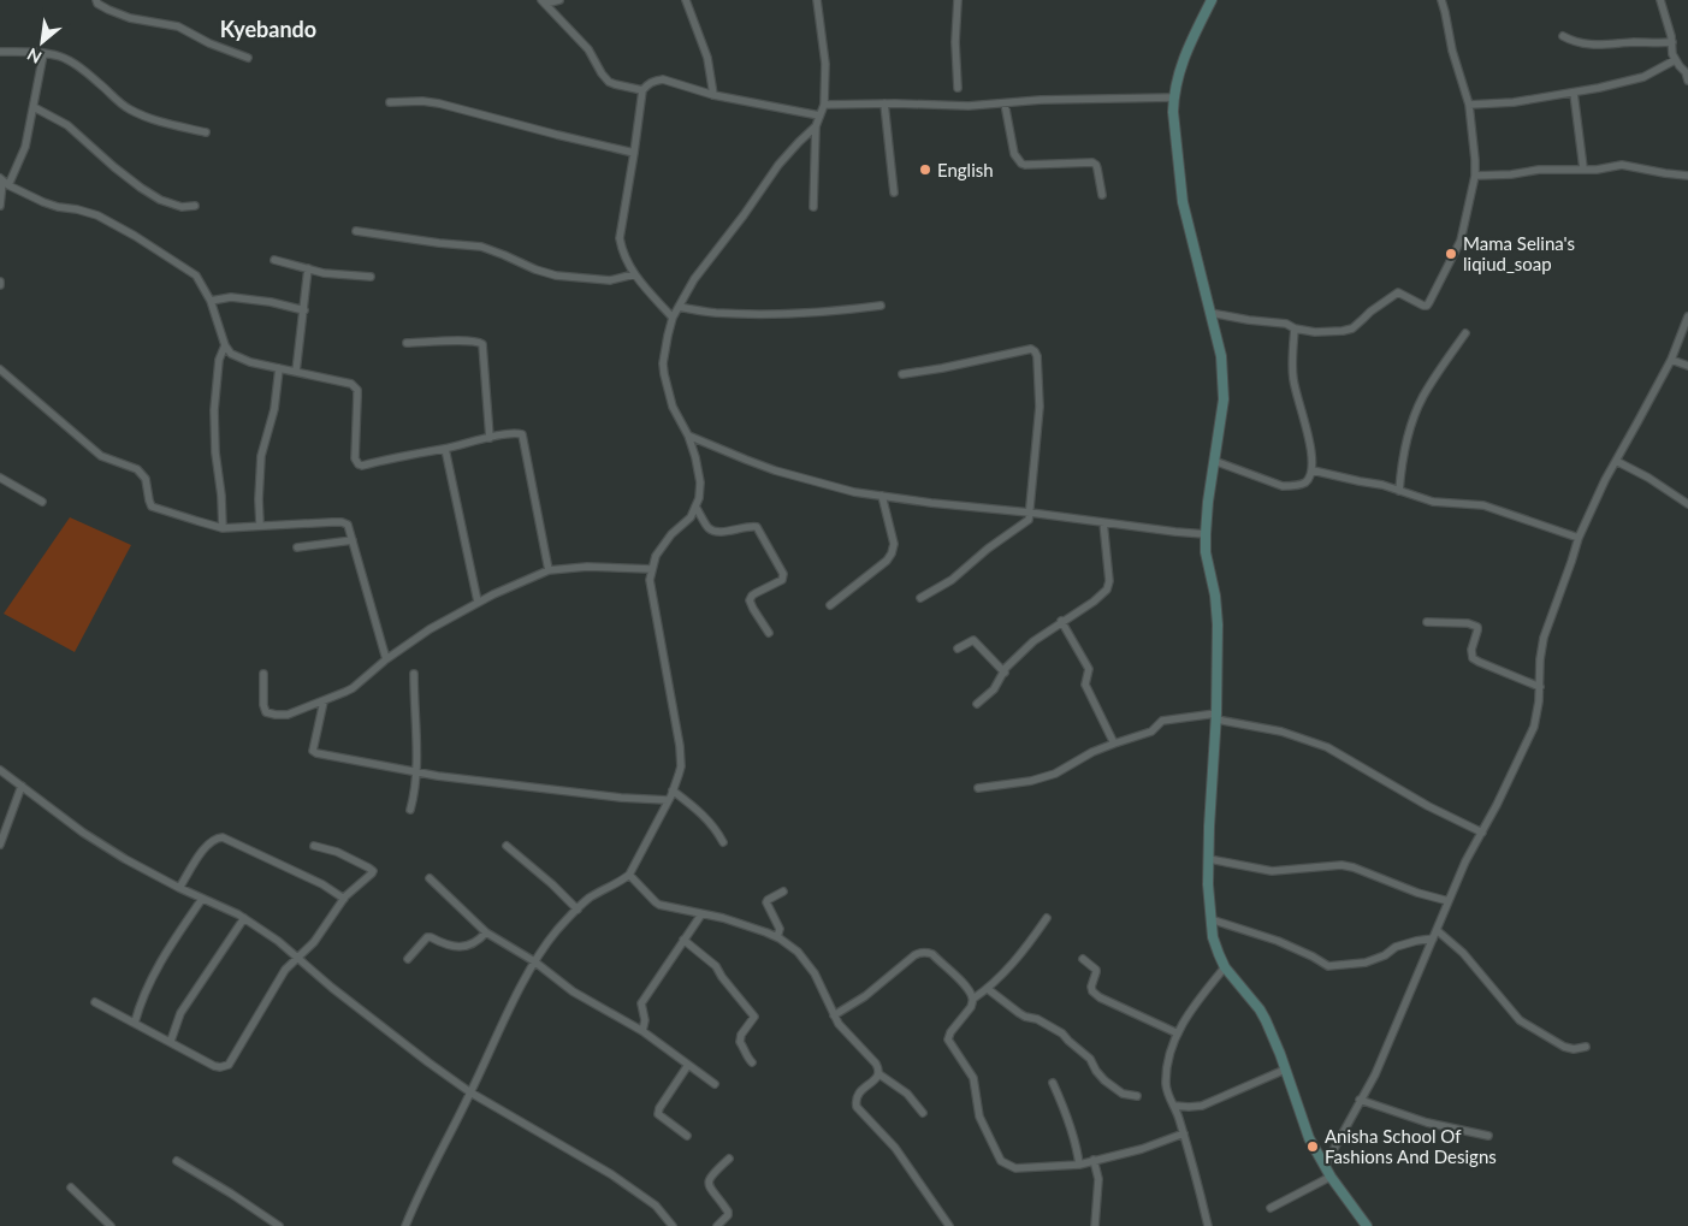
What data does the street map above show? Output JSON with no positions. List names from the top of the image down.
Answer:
{
  "districts": ["Kyebando"],
  "places": ["English", "Mama Selina's liqiud_soap", "Anisha School Of Fashions And Designs"],
  "north": "bottom left"
}
